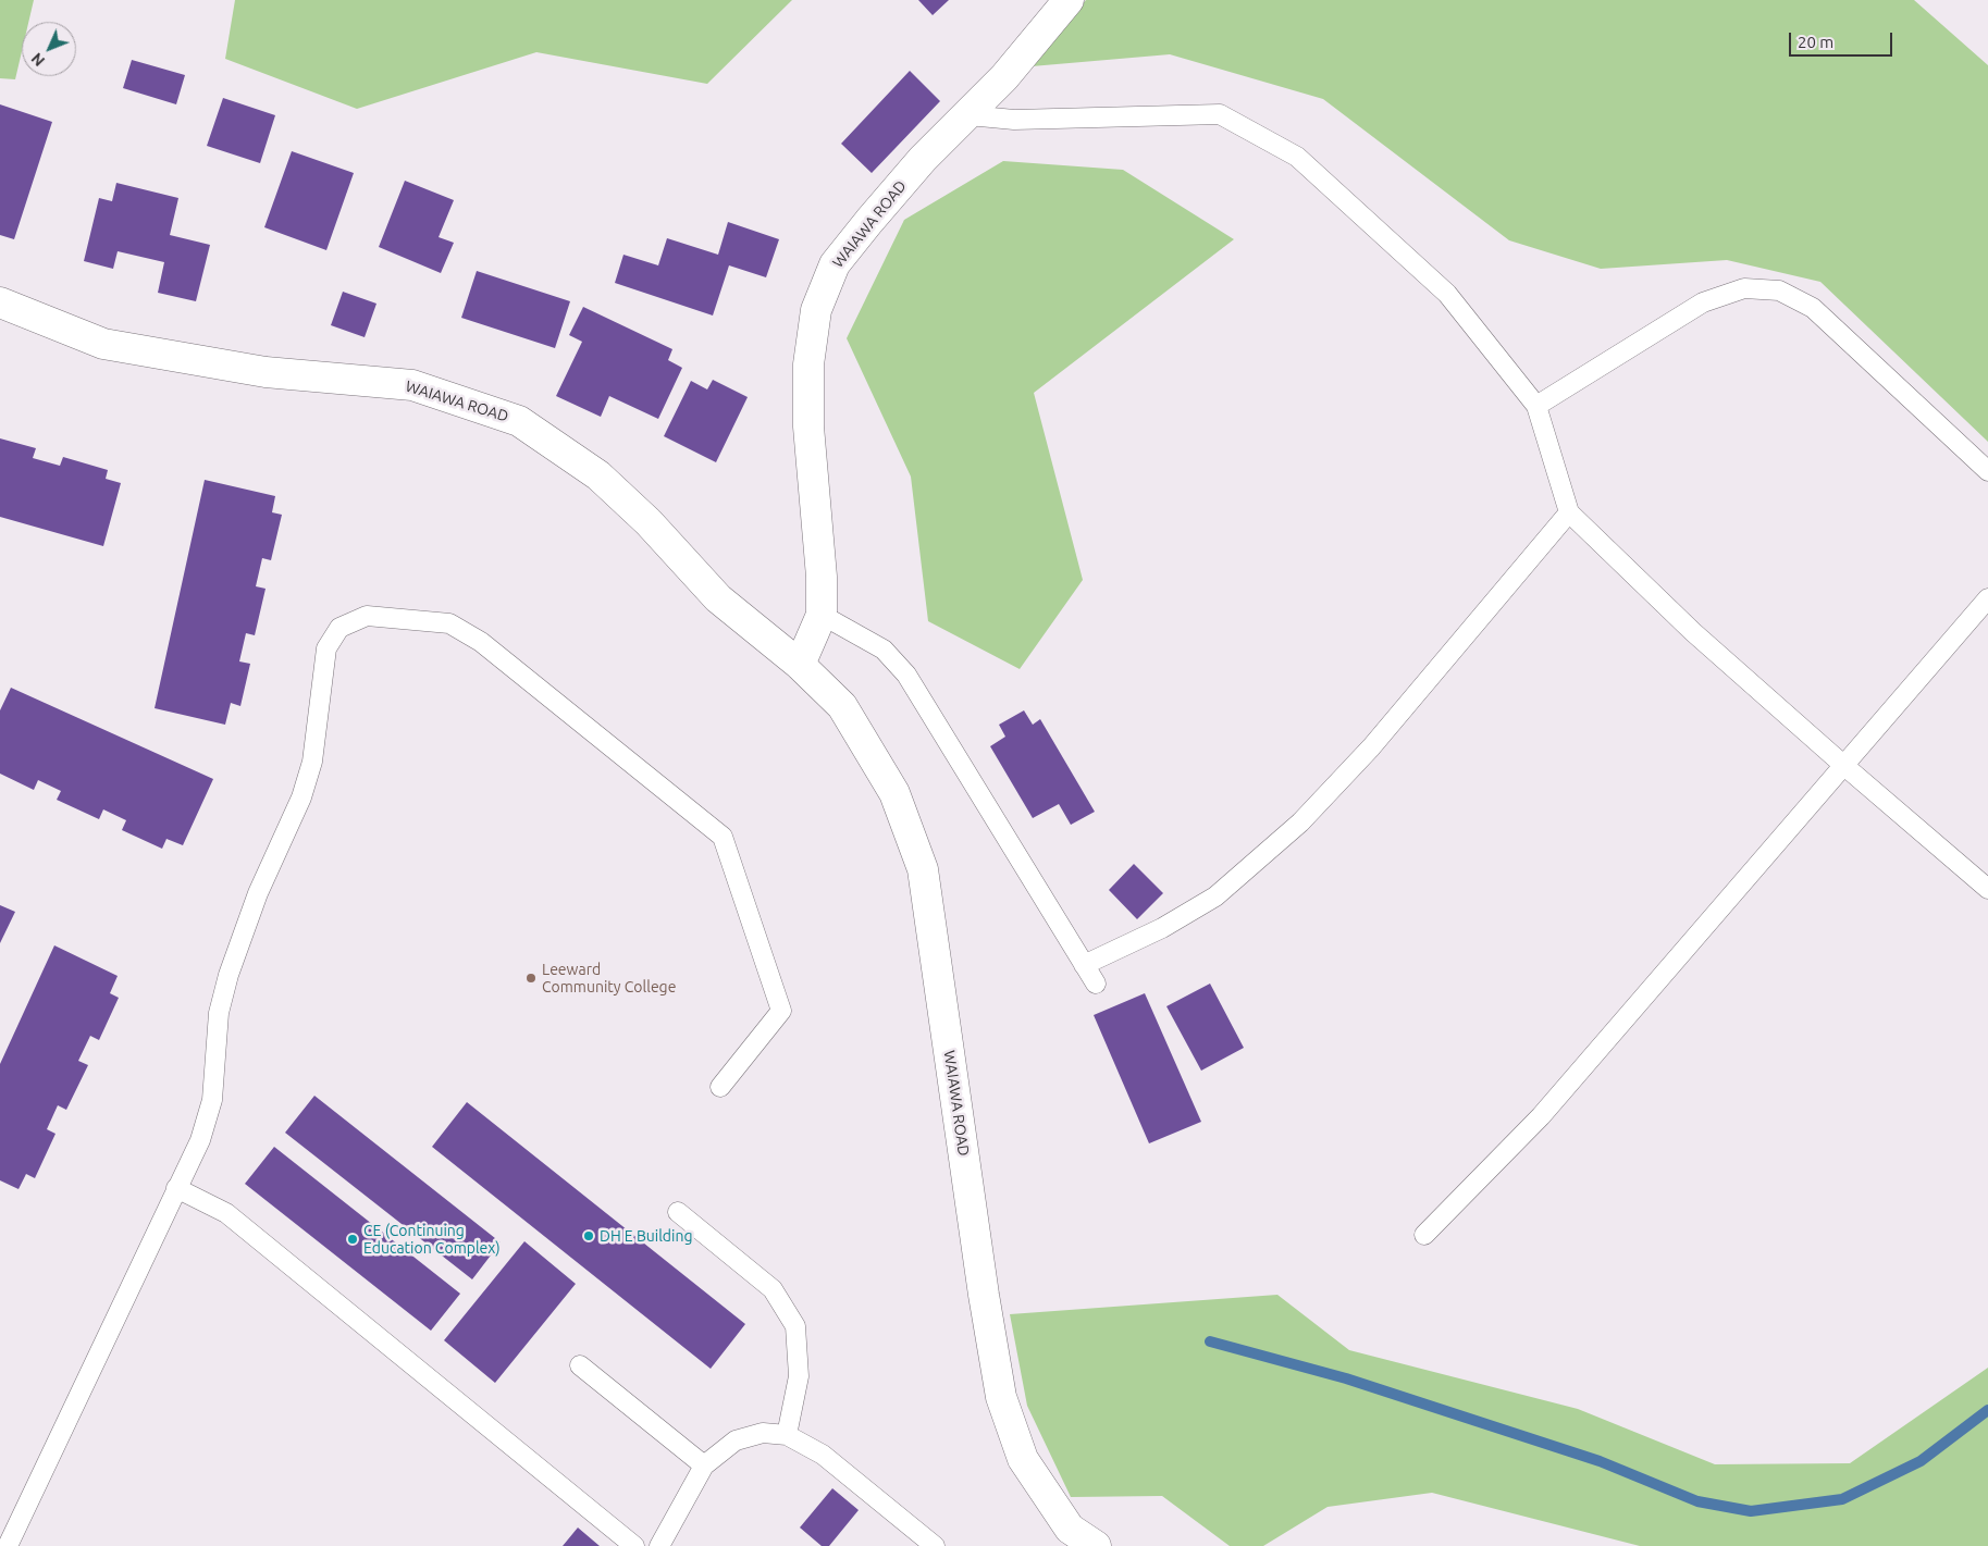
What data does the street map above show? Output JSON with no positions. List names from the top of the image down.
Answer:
{
  "streets": {
    "street": ["WAIAWA ROAD"]
  },
  "places": ["Leeward Community College", "DH E Building", "CE (Continuing Education Complex)"],
  "scale_bar": "20 m",
  "north": "bottom left"
}
